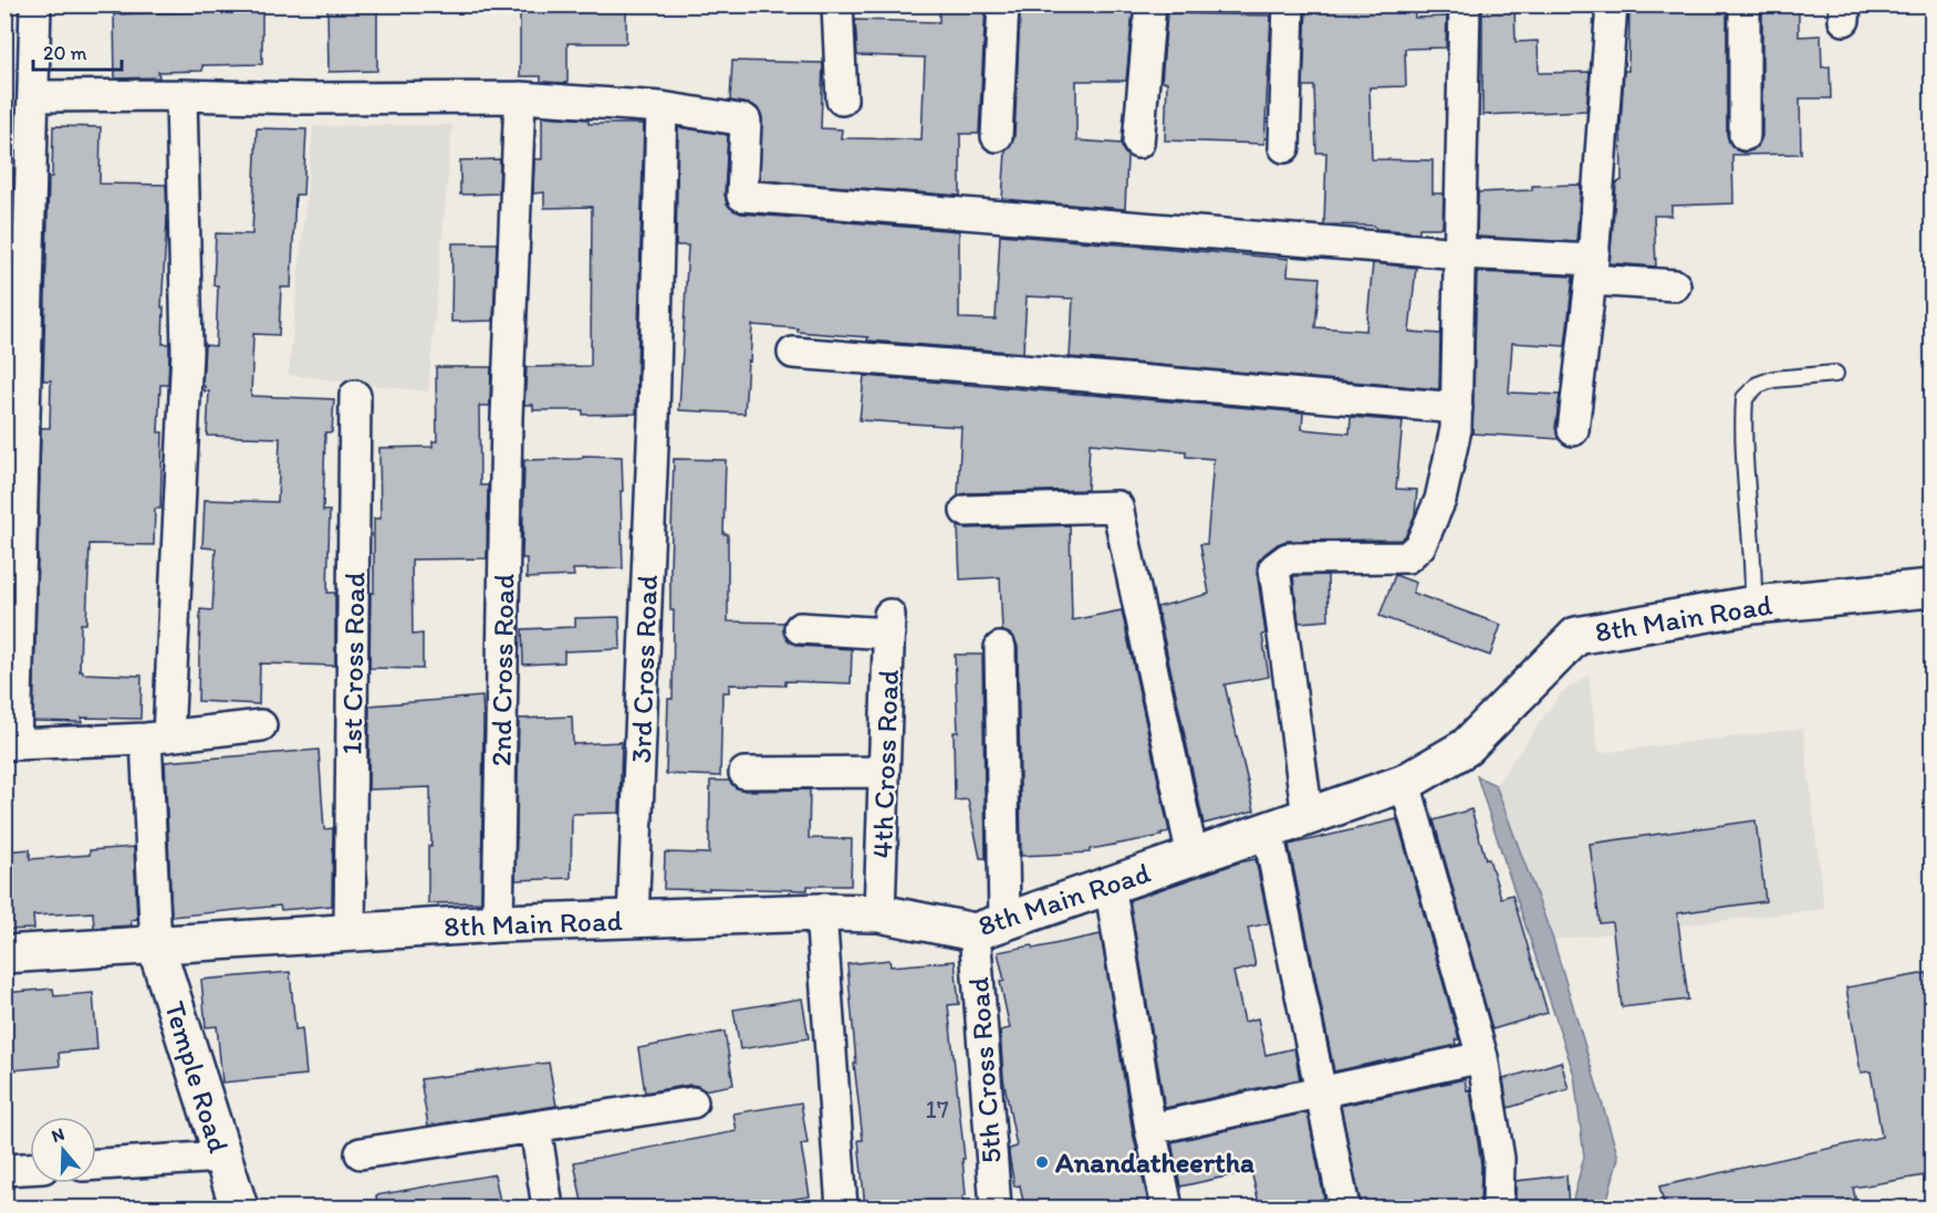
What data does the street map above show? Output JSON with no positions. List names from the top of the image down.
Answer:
{
  "streets": {
    "street": [
      "8th Main Road",
      "1st Cross Road",
      "3rd Cross Road",
      "2nd Cross Road",
      "4th Cross Road",
      "5th Cross Road",
      "Temple Road"
    ]
  },
  "crossings": [
    ["8th Main Road", "1st Cross Road"],
    ["8th Main Road", "3rd Cross Road"],
    ["8th Main Road", "2nd Cross Road"],
    ["8th Main Road", "4th Cross Road"],
    ["8th Main Road", "5th Cross Road"],
    ["8th Main Road", "Temple Road"]
  ],
  "places": ["Anandatheertha"],
  "house_numbers": ["17"],
  "scale_bar": "20 m",
  "north": "top"
}
